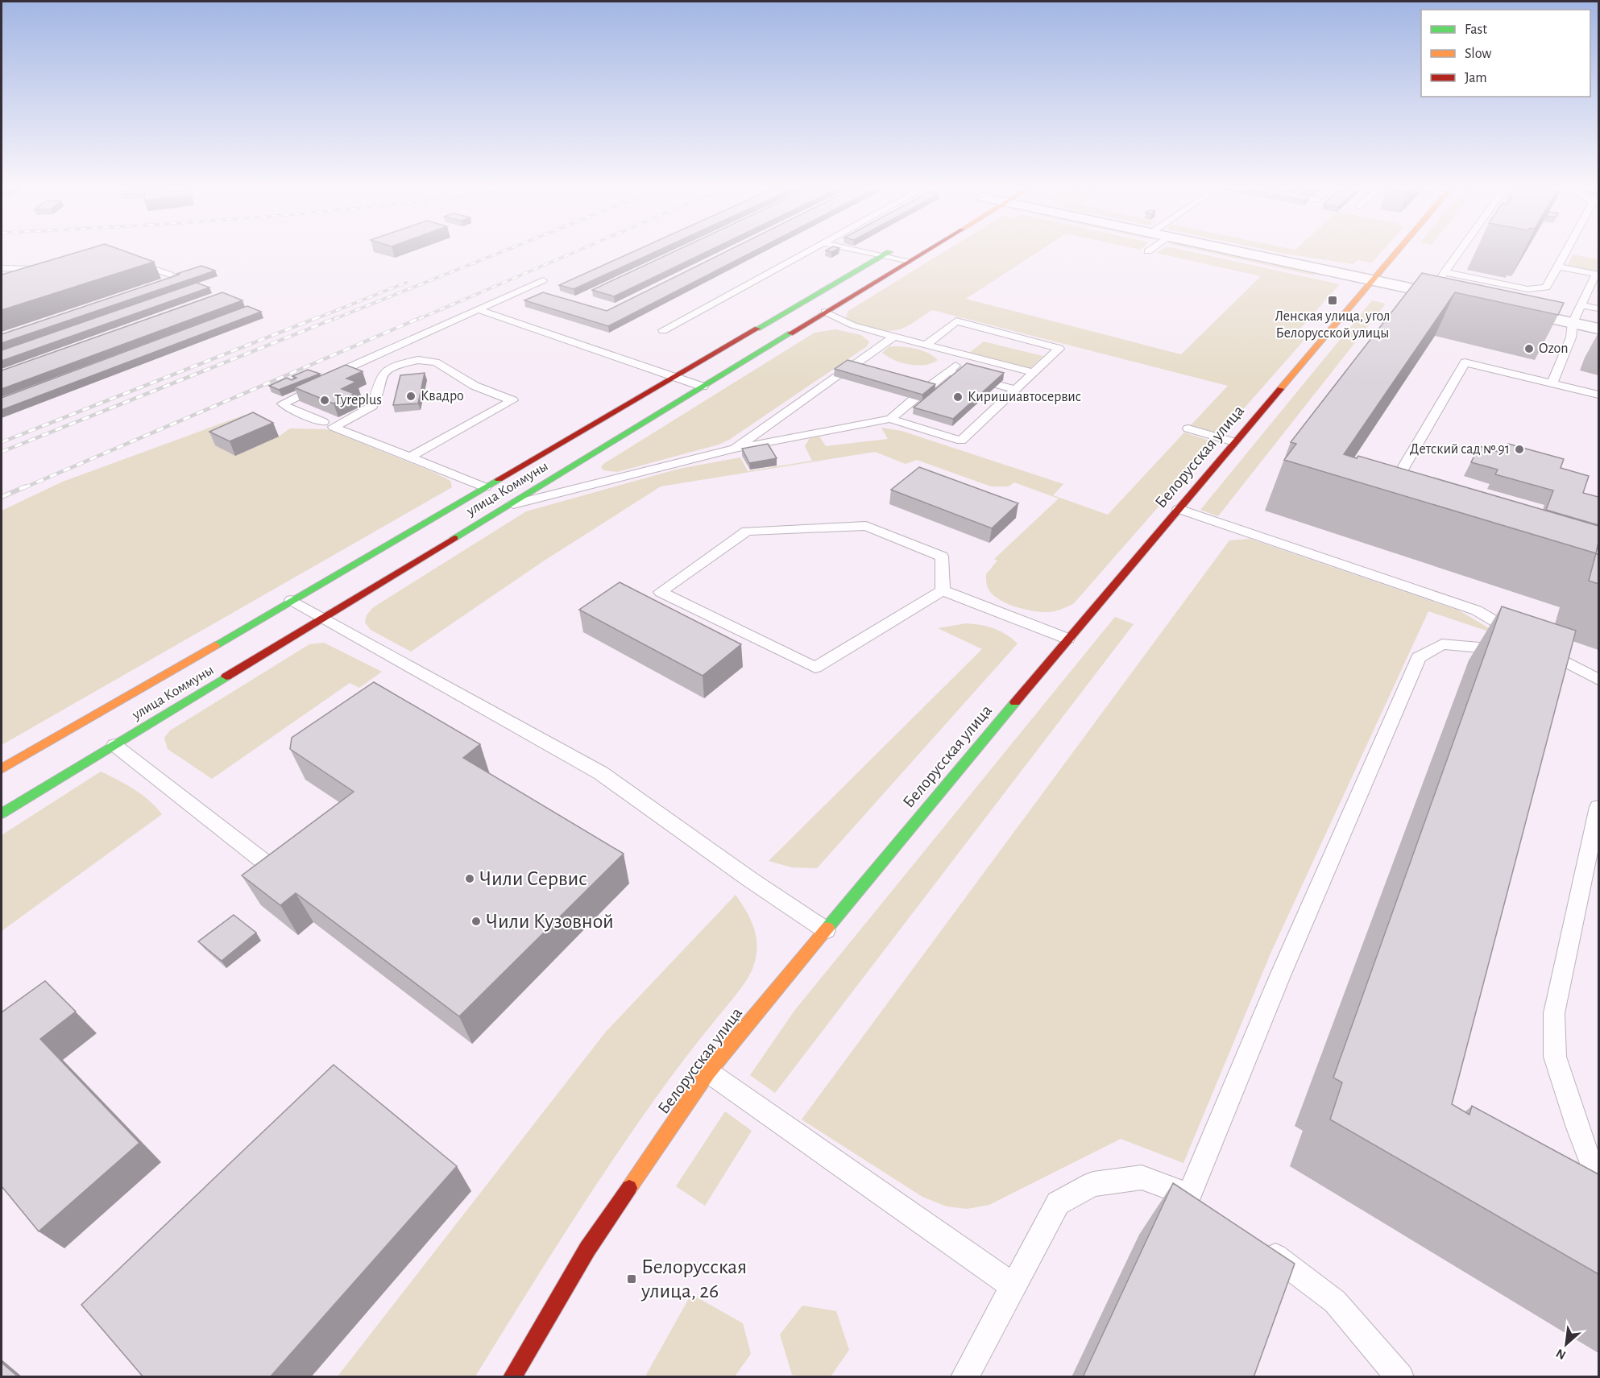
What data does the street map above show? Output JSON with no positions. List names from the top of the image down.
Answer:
{
  "streets": {
    "street": ["Белорусская улица", "улица Коммуны"]
  },
  "places": {
    "transit": ["Ленская улица, угол Белорусской улицы", "Белорусская улица, 26"],
    "other": [
      "Ozon",
      "Квадро",
      "Киришиавтосервис",
      "Tyreplus",
      "Детский сад № 91",
      "Чили Сервис",
      "Чили Кузовной"
    ]
  },
  "legend": ["Fast", "Slow", "Jam"],
  "north": "bottom left"
}
